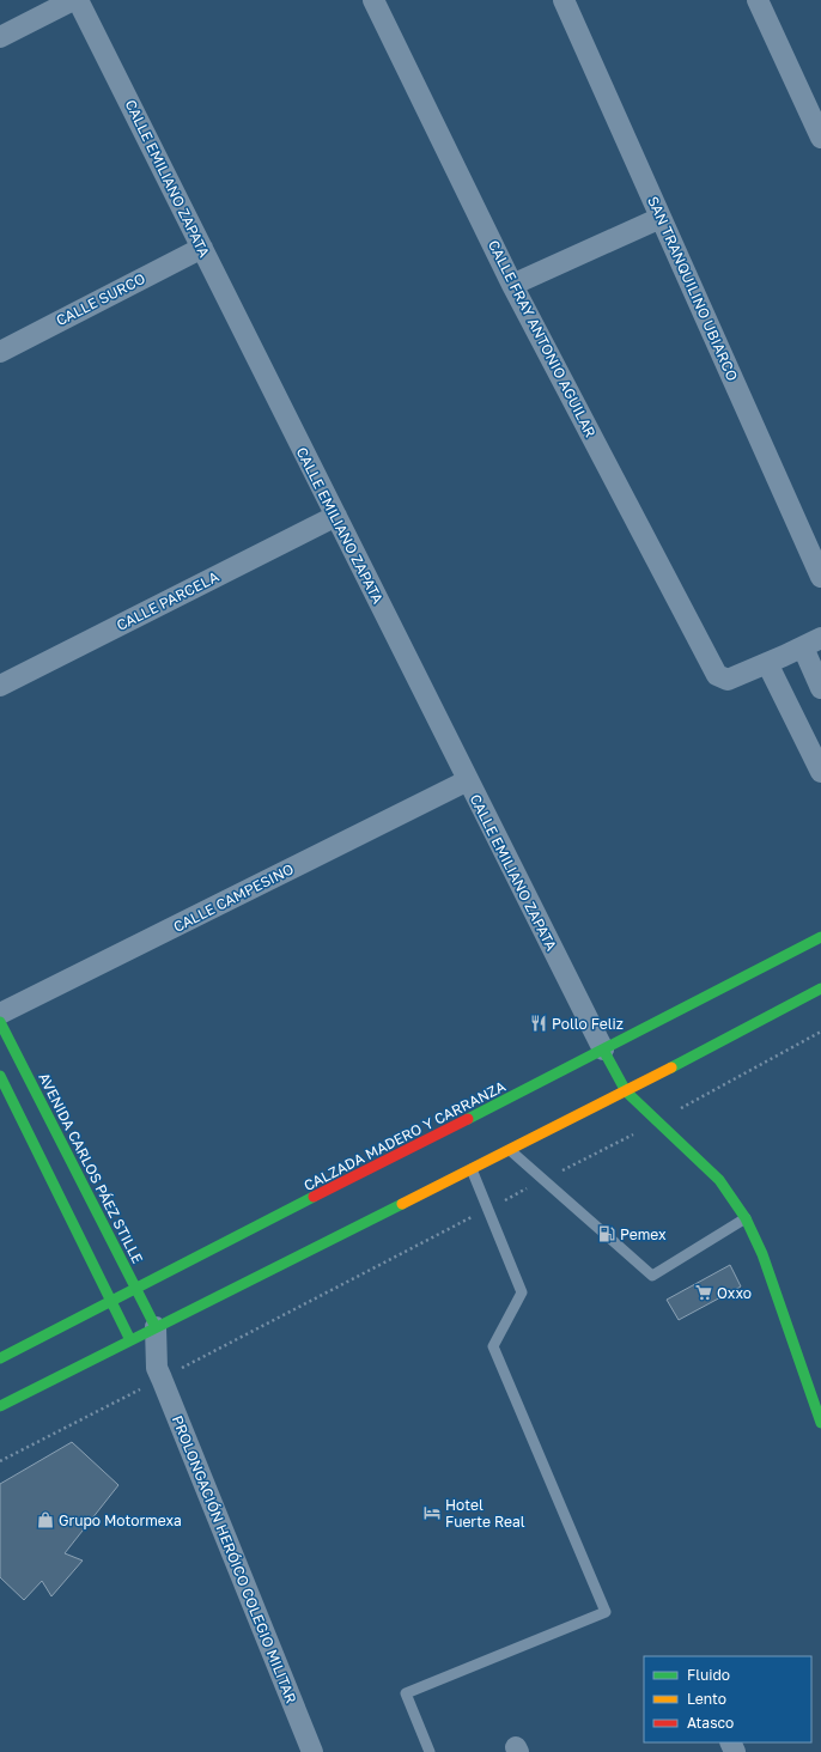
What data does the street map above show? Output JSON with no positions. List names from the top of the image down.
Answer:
{
  "streets": {
    "main road": ["CALZADA MADERO Y CARRANZA", "AVENIDA CARLOS PÁEZ STILLE"],
    "street": [
      "CALLE EMILIANO ZAPATA",
      "SAN TRANQUILINO UBIARCO",
      "CALLE SURCO",
      "CALLE FRAY ANTONIO AGUILAR",
      "CALLE PARCELA",
      "CALLE CAMPESINO",
      "PROLONGACIÓN HERÓICO COLEGIO MILITAR"
    ]
  },
  "crossings": [
    ["CALLE EMILIANO ZAPATA", "CALLE SURCO"],
    ["CALLE EMILIANO ZAPATA", "CALLE PARCELA"],
    ["CALLE EMILIANO ZAPATA", "CALLE CAMPESINO"],
    ["CALLE EMILIANO ZAPATA", "CALZADA MADERO Y CARRANZA"],
    ["CALZADA MADERO Y CARRANZA", "AVENIDA CARLOS PÁEZ STILLE"],
    ["AVENIDA CARLOS PÁEZ STILLE", "PROLONGACIÓN HERÓICO COLEGIO MILITAR"]
  ],
  "places": {
    "restaurant": ["Pollo Feliz"],
    "fuel station": ["Pemex"],
    "supermarket": ["Oxxo"],
    "hotel": ["Hotel Fuerte Real"],
    "shop": ["Grupo Motormexa"]
  },
  "legend": ["Fluido", "Lento", "Atasco"]
}
